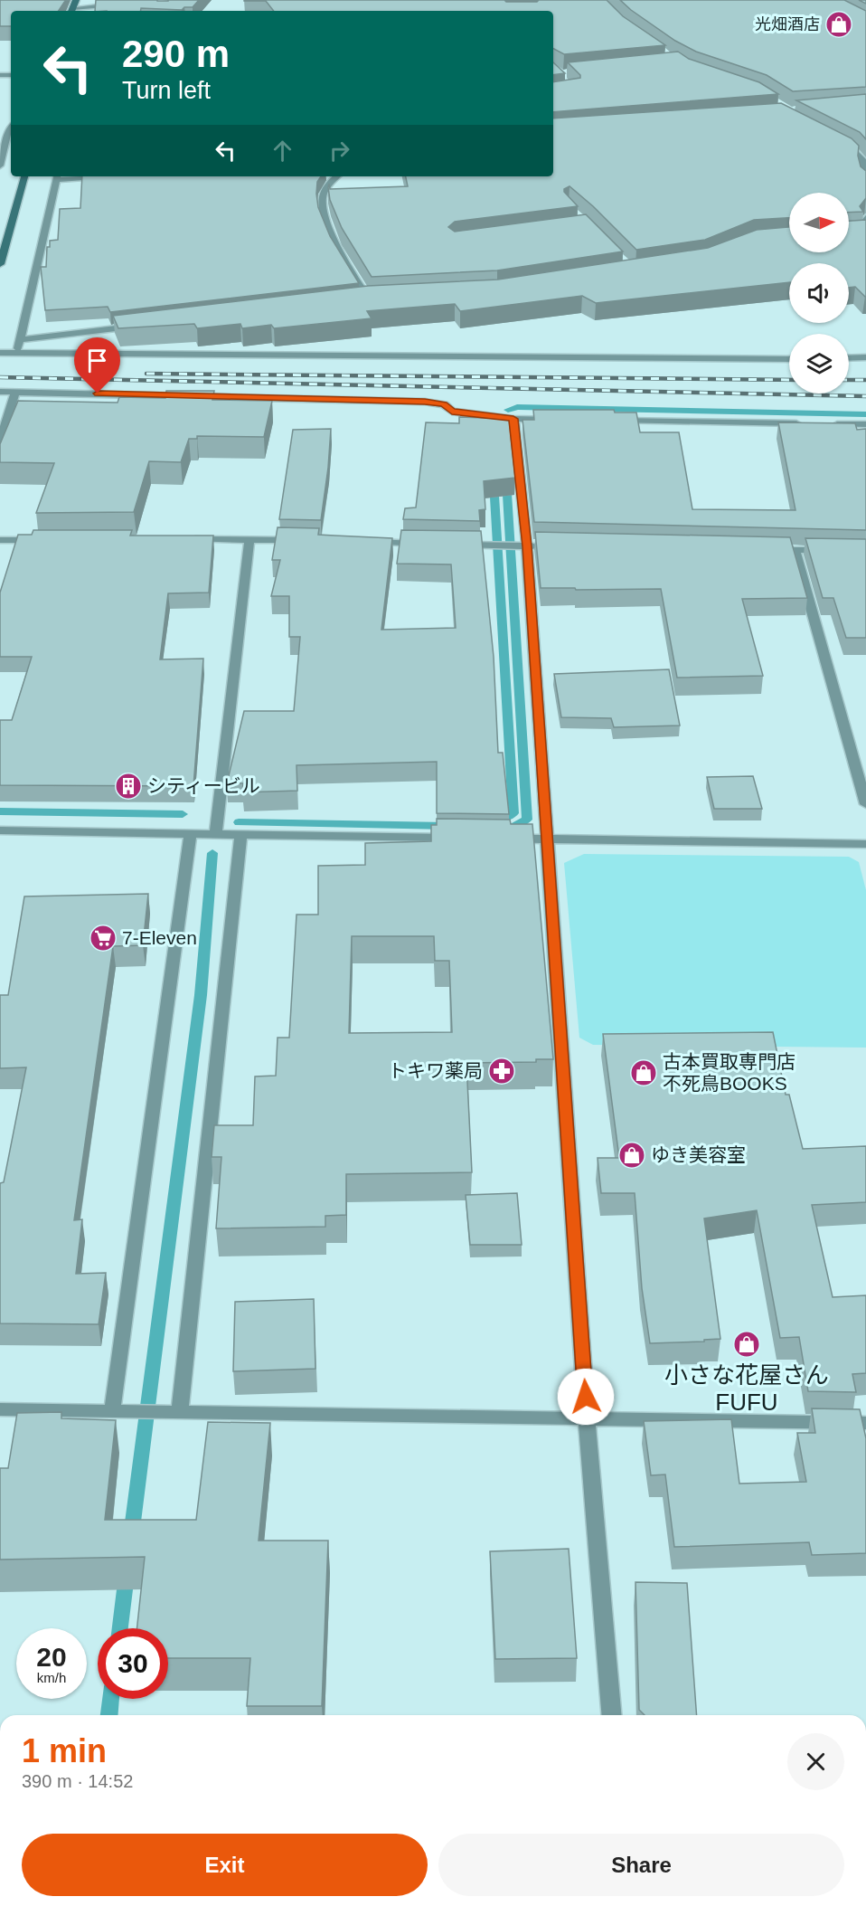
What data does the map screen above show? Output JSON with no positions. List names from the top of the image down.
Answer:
{
  "places": {
    "shop": [
      "光畑酒店",
      "古本買取専門店 不死鳥BOOKS",
      "ゆき美容室",
      "小さな花屋さん FUFU"
    ],
    "building": ["シティービル"],
    "supermarket": ["7-Eleven"],
    "pharmacy": ["トキワ薬局"]
  },
  "north": "right",
  "page": {
    "turn": ["290 m", "Turn left"],
    "speed": "20 km/h",
    "limit": "30",
    "heading": ["1 min", "390 m · 14:52"],
    "buttons": ["Exit", "Share"]
  }
}
